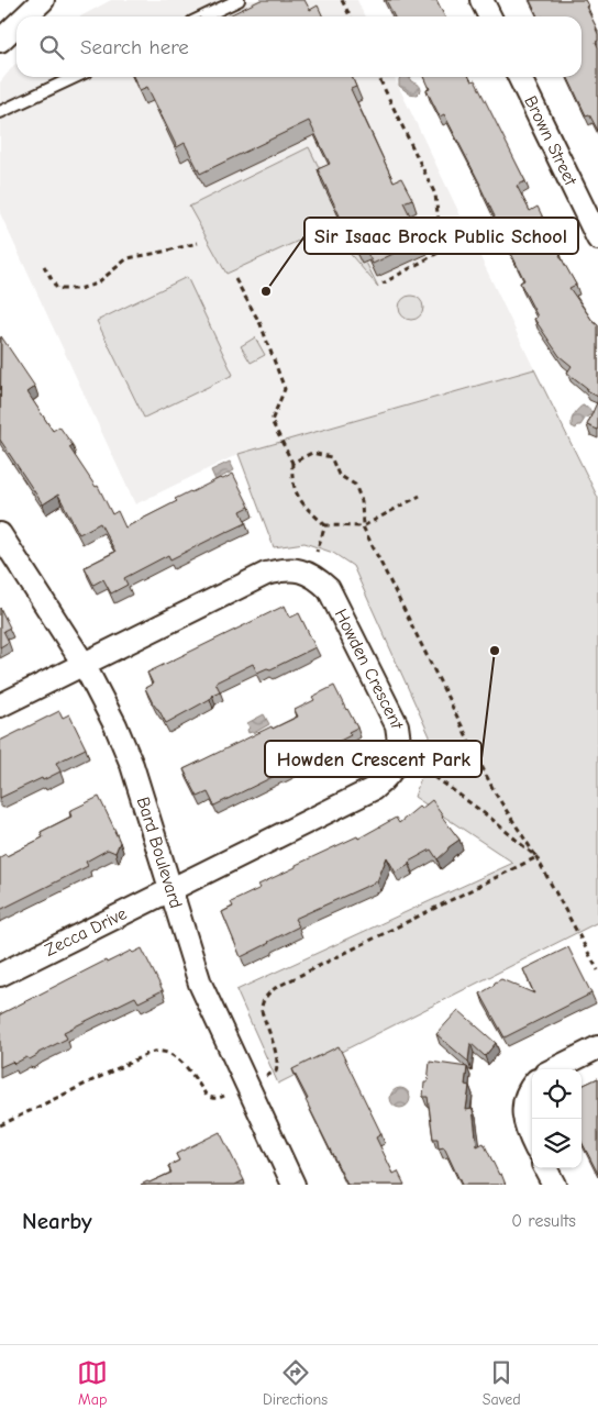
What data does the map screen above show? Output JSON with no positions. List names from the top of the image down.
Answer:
{
  "streets": {
    "street": [
      "Brown Street",
      "Howden Crescent",
      "Bard Boulevard",
      "Zecca Drive"
    ]
  },
  "crossings": [
    ["Howden Crescent", "Bard Boulevard"],
    ["Howden Crescent", "Zecca Drive"],
    ["Bard Boulevard", "Zecca Drive"]
  ],
  "places": ["Sir Isaac Brock Public School", "Howden Crescent Park"],
  "page": {
    "search": "Search here",
    "heading": ["Nearby", "0 results"],
    "nav": ["Map", "Directions", "Saved"]
  }
}
